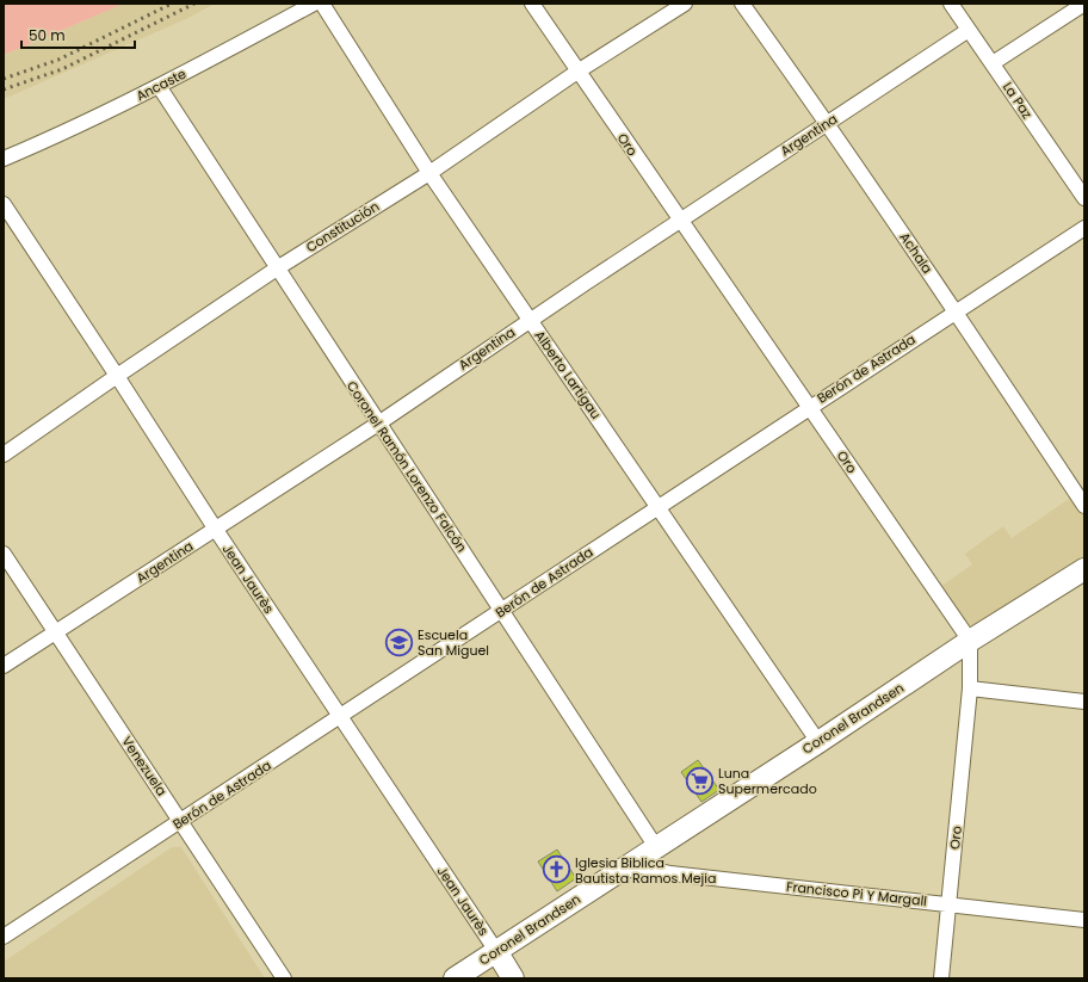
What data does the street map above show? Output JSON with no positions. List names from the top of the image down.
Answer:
{
  "streets": {
    "street": [
      "Ancaste",
      "La Paz",
      "Argentina",
      "Oro",
      "Constitución",
      "Achala",
      "Berón de Astrada",
      "Alberto Lartigau",
      "Coronel Ramón Lorenzo Falcón",
      "Jean Jaurès",
      "Coronel Brandsen",
      "Venezuela",
      "Francisco Pi Y Margall"
    ]
  },
  "crossings": [
    ["Ancaste", "Coronel Ramón Lorenzo Falcón"],
    ["La Paz", "Argentina"],
    ["Argentina", "Oro"],
    ["Argentina", "Achala"],
    ["Argentina", "Alberto Lartigau"],
    ["Argentina", "Coronel Ramón Lorenzo Falcón"],
    ["Argentina", "Jean Jaurès"],
    ["Argentina", "Venezuela"],
    ["Oro", "Constitución"],
    ["Oro", "Berón de Astrada"],
    ["Oro", "Coronel Brandsen"],
    ["Oro", "Francisco Pi Y Margall"],
    ["Constitución", "Alberto Lartigau"],
    ["Constitución", "Coronel Ramón Lorenzo Falcón"],
    ["Constitución", "Jean Jaurès"],
    ["Achala", "Berón de Astrada"],
    ["Berón de Astrada", "Alberto Lartigau"],
    ["Berón de Astrada", "Coronel Ramón Lorenzo Falcón"],
    ["Berón de Astrada", "Jean Jaurès"],
    ["Berón de Astrada", "Venezuela"],
    ["Alberto Lartigau", "Coronel Brandsen"],
    ["Coronel Ramón Lorenzo Falcón", "Coronel Brandsen"],
    ["Jean Jaurès", "Coronel Brandsen"],
    ["Coronel Brandsen", "Francisco Pi Y Margall"]
  ],
  "places": {
    "school or university": ["Escuela San Miguel"],
    "supermarket": ["Luna Supermercado"],
    "church": ["Iglesia Biblica Bautista Ramos Mejia"]
  },
  "scale_bar": "50 m"
}
